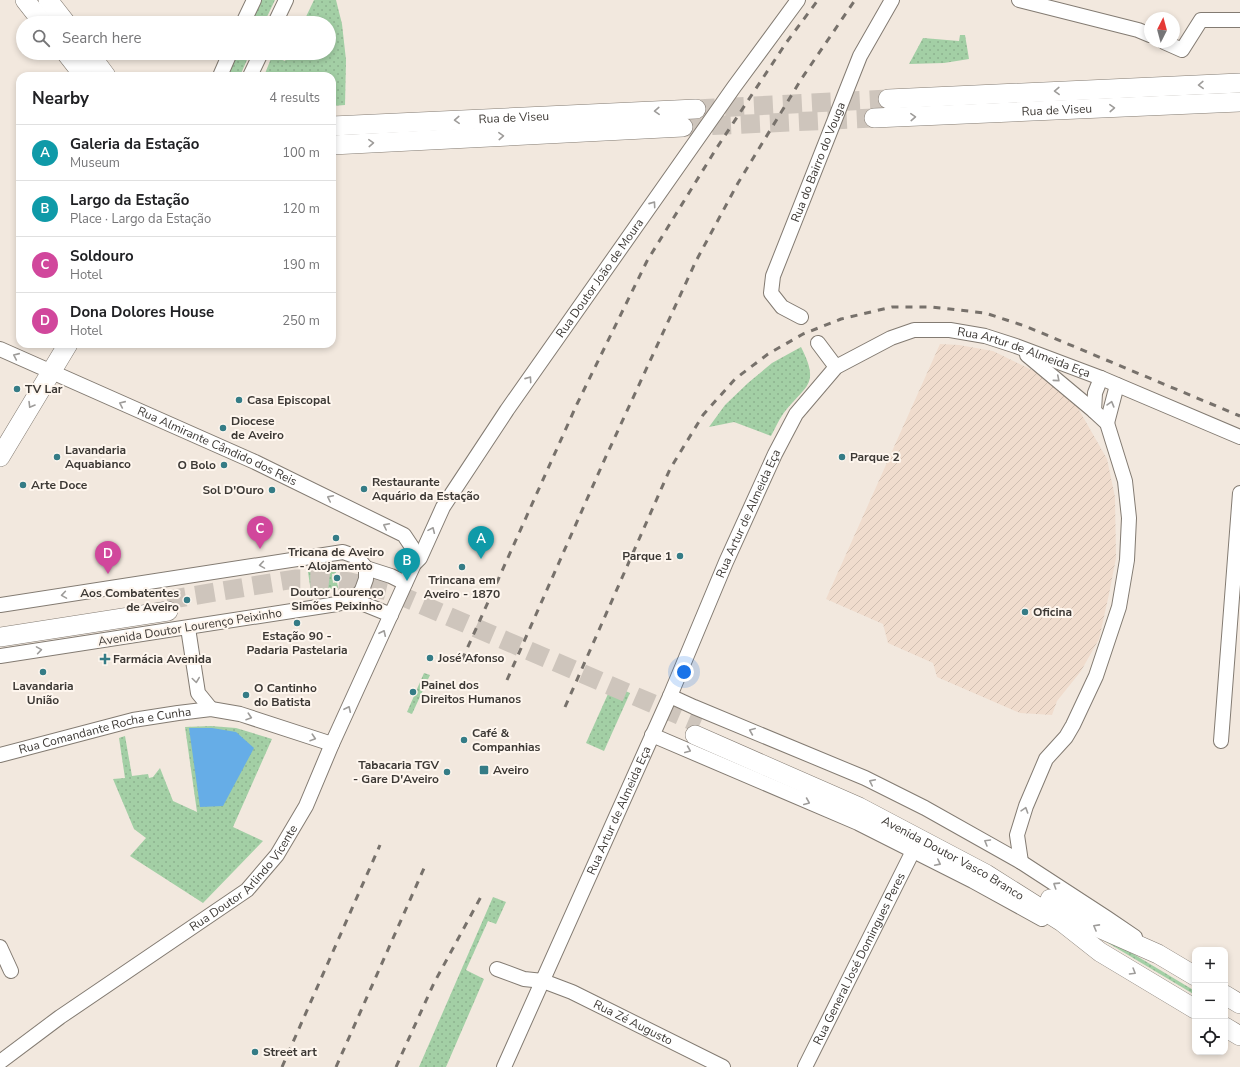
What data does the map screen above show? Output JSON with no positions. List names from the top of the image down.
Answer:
{
  "streets": {
    "main road": ["Rua de Viseu", "Avenida Doutor Lourenço Peixinho", "Avenida Doutor Vasco Branco"],
    "street": [
      "Rua do Bairro do Vouga",
      "Rua Doutor João de Moura",
      "Rua Artur de Almeida Eça",
      "Rua Almirante Cândido dos Reis",
      "Rua Comandante Rocha e Cunha",
      "Rua Doutor Arlindo Vicente",
      "Rua General José Domingues Peres",
      "Rua Zé Augusto"
    ]
  },
  "crossings": [
    ["Rua Doutor João de Moura", "Rua Almirante Cândido dos Reis"],
    ["Rua Doutor João de Moura", "Rua Doutor Arlindo Vicente"],
    ["Rua Artur de Almeida Eça", "Avenida Doutor Vasco Branco"],
    ["Rua Artur de Almeida Eça", "Rua Zé Augusto"],
    ["Avenida Doutor Lourenço Peixinho", "Rua Comandante Rocha e Cunha"],
    ["Rua Comandante Rocha e Cunha", "Rua Doutor Arlindo Vicente"]
  ],
  "one_way": ["Rua Doutor João de Moura", "Rua Almirante Cândido dos Reis", "Rua Comandante Rocha e Cunha"],
  "places": {
    "other": [
      "TV Lar",
      "Casa Episcopal",
      "Diocese de Aveiro",
      "Lavandaria Aquabianco",
      "Parque 2",
      "O Bolo",
      "Arte Doce",
      "Restaurante Aquário da Estação",
      "Sol D'Ouro",
      "Tricana de Aveiro - Alojamento",
      "Parque 1",
      "Trincana em Aveiro - 1870",
      "Doutor Lourenço Simões Peixinho",
      "Aos Combatentes de Aveiro",
      "Oficina",
      "Estação 90 - Padaria Pastelaria",
      "José Afonso",
      "Lavandaria União",
      "Painel dos Direitos Humanos",
      "O Cantinho do Batista",
      "Café & Companhias",
      "Tabacaria TGV - Gare D'Aveiro",
      "Street art"
    ],
    "health": ["Farmácia Avenida"],
    "transit": ["Aveiro"]
  },
  "north": "top",
  "page": {
    "search": "Search here",
    "heading": ["Nearby", "4 results"],
    "list": [
      {
        "mark": "A",
        "name": "Galeria da Estação",
        "note": "Museum",
        "value": "100 m"
      },
      {
        "mark": "B",
        "name": "Largo da Estação",
        "note": "Place · Largo da Estação",
        "value": "120 m"
      },
      {
        "mark": "C",
        "name": "Soldouro",
        "note": "Hotel",
        "value": "190 m"
      },
      {
        "mark": "D",
        "name": "Dona Dolores House",
        "note": "Hotel",
        "value": "250 m"
      }
    ],
    "pins": [
      "C",
      "A",
      "D",
      "B"
    ],
    "map_buttons": ["+", "−"]
  }
}
